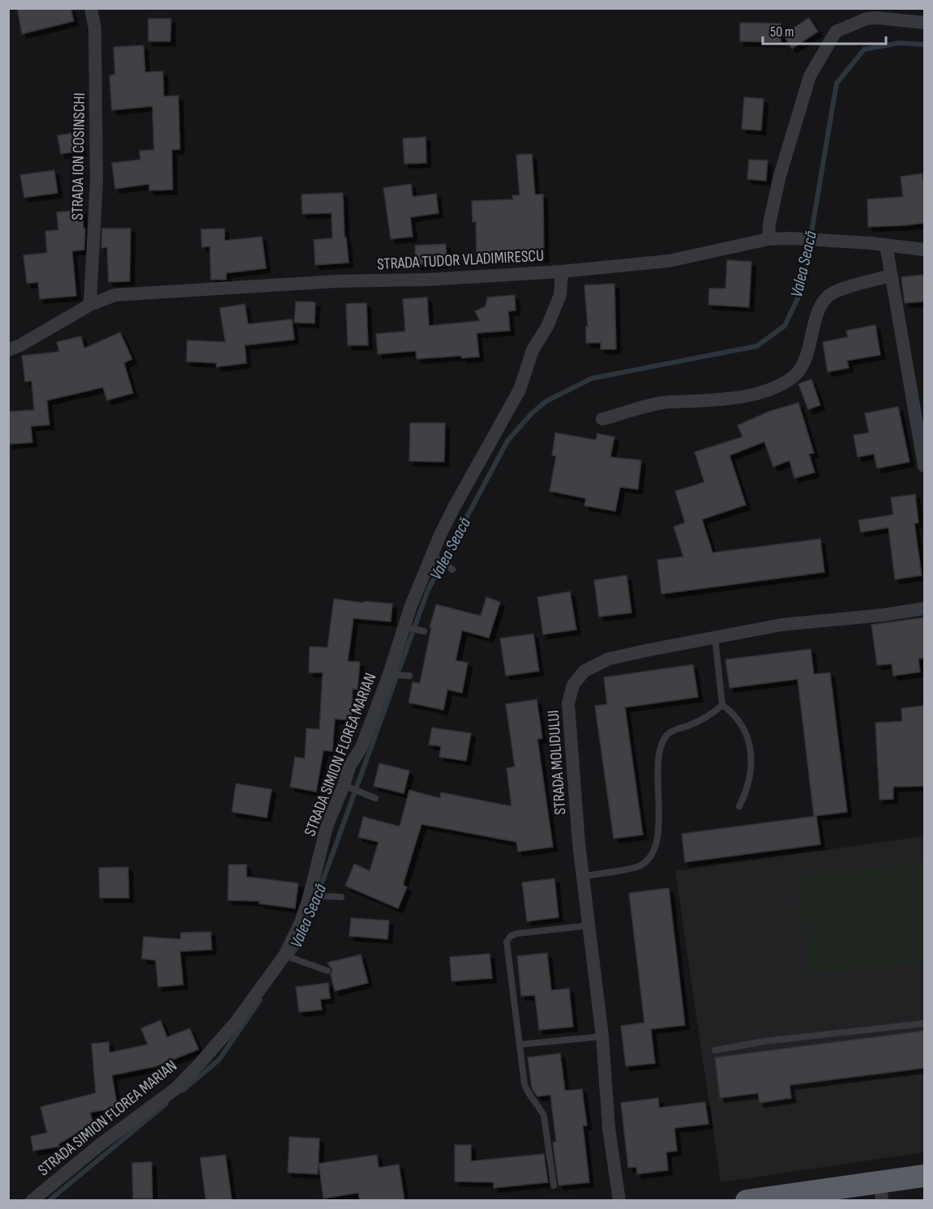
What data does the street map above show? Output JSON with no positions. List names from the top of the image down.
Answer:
{
  "streets": {
    "street": [
      "STRADA ION COSINSCHI",
      "STRADA TUDOR VLADIMIRESCU",
      "STRADA SIMION FLOREA MARIAN",
      "STRADA MOLIDULUI"
    ]
  },
  "crossings": [
    ["STRADA ION COSINSCHI", "STRADA TUDOR VLADIMIRESCU"],
    ["STRADA TUDOR VLADIMIRESCU", "STRADA SIMION FLOREA MARIAN"]
  ],
  "water": ["Valea Seacă"],
  "scale_bar": "50 m"
}
